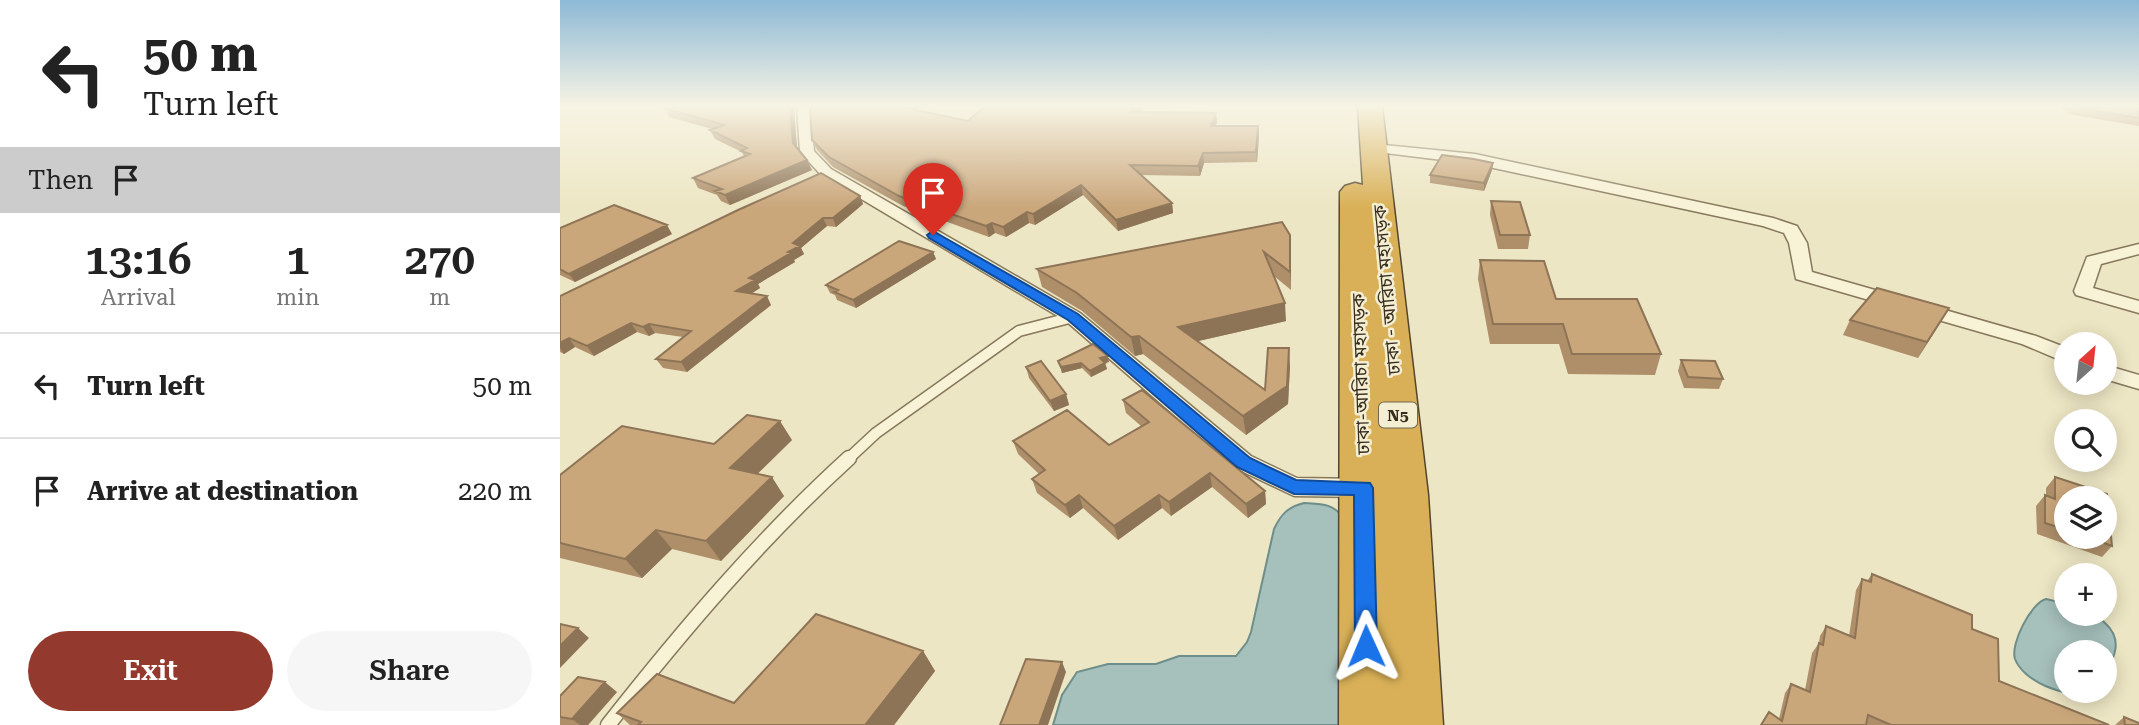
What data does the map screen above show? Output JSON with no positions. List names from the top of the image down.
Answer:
{
  "streets": {
    "highway": ["ঢাকা - আরিচা মহাসড়ক", "ঢাকা-আরিচা মহাসড়ক", "N5"]
  },
  "north": "top right",
  "page": {
    "turn": ["50 m", "Turn left"],
    "then": "Then",
    "eta": [
      "13:16",
      "Arrival",
      "1",
      "min",
      "270",
      "m"
    ],
    "list": [
      {
        "name": "Turn left",
        "value": "50 m"
      },
      {
        "name": "Arrive at destination",
        "value": "220 m"
      }
    ],
    "map_buttons": ["+", "−"],
    "buttons": ["Exit", "Share"]
  }
}
